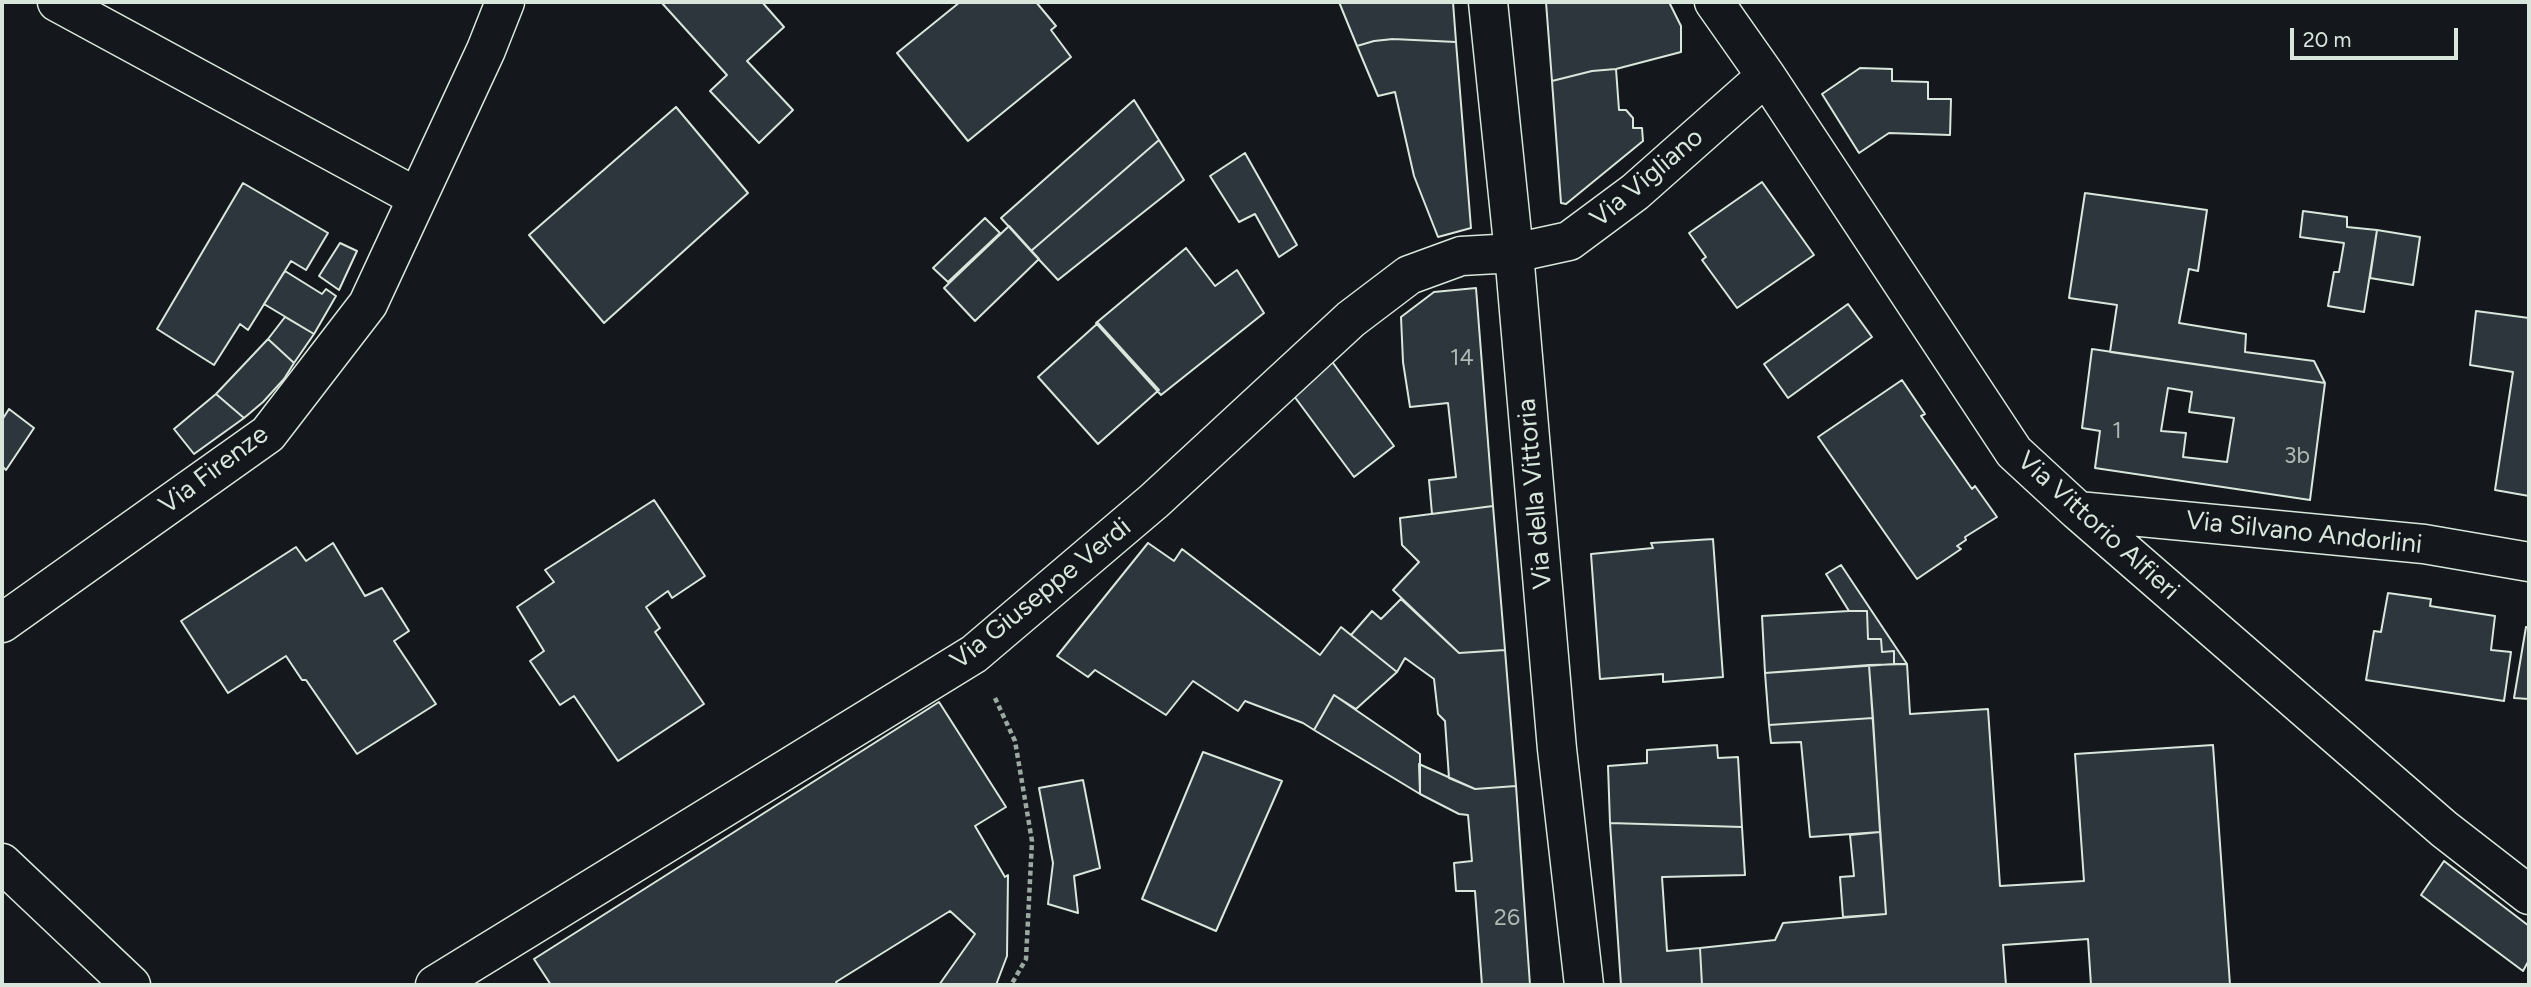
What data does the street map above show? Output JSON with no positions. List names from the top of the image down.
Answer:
{
  "streets": {
    "street": [
      "Via Vigliano",
      "Via Firenze",
      "Via della Vittoria",
      "Via Vittorio Alfieri",
      "Via Silvano Andorlini",
      "Via Giuseppe Verdi"
    ]
  },
  "crossings": [
    ["Via Vigliano", "Via della Vittoria"],
    ["Via Vigliano", "Via Vittorio Alfieri"],
    ["Via Vigliano", "Via Giuseppe Verdi"],
    ["Via della Vittoria", "Via Giuseppe Verdi"],
    ["Via Vittorio Alfieri", "Via Silvano Andorlini"]
  ],
  "house_numbers": [
    "14",
    "1",
    "3b",
    "26"
  ],
  "scale_bar": "20 m"
}
